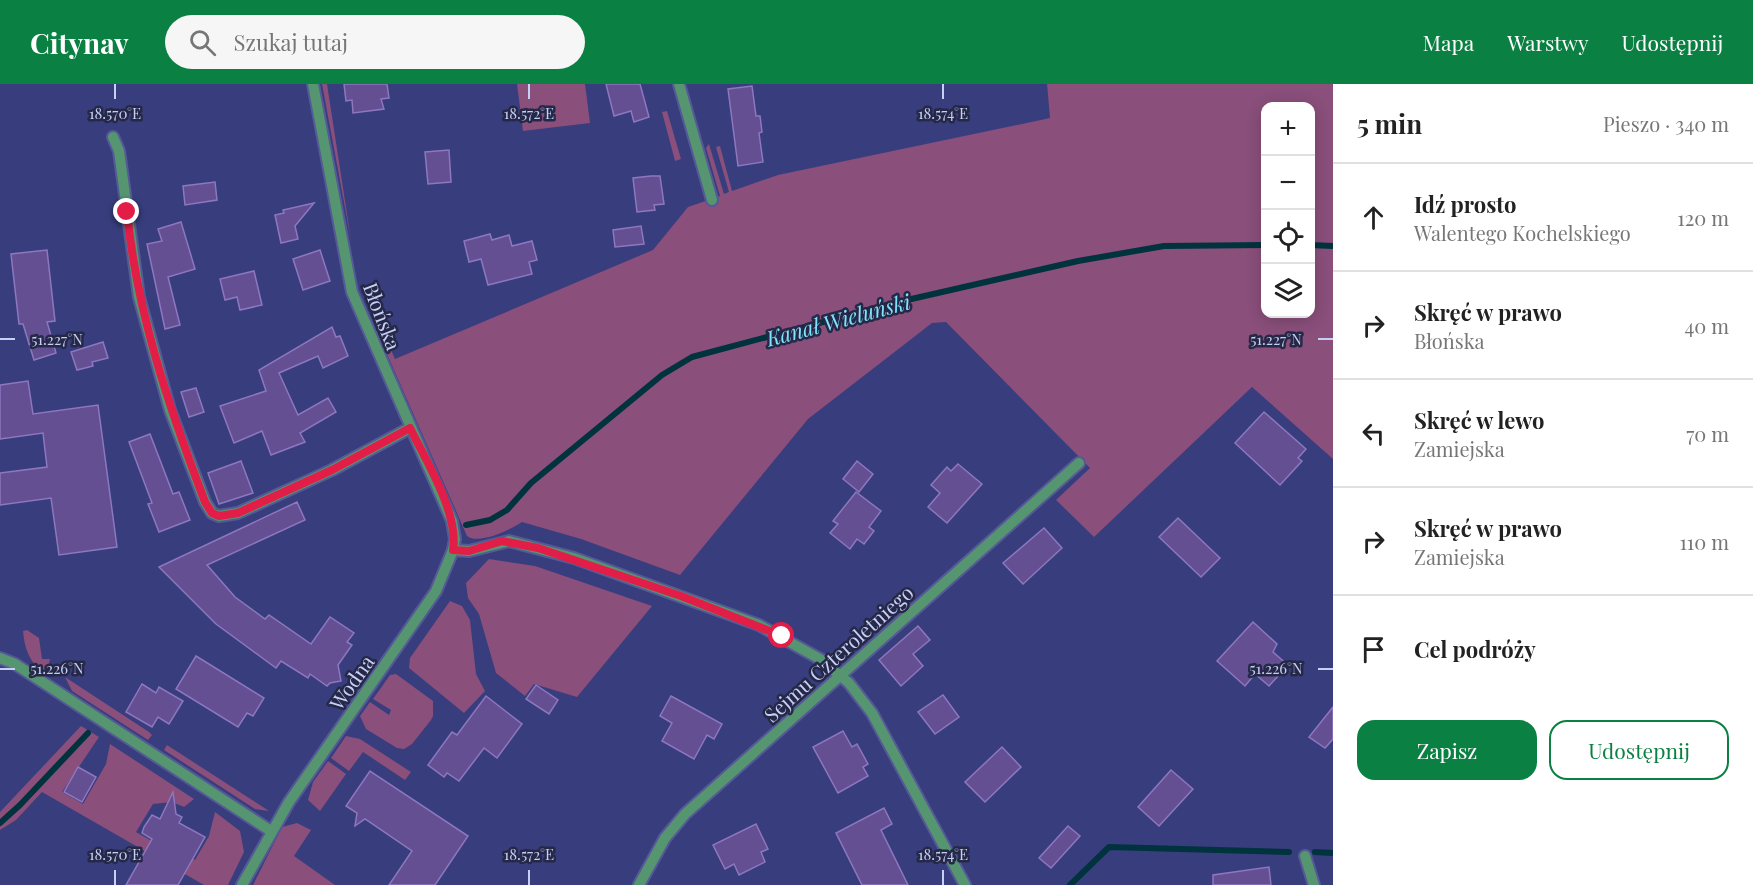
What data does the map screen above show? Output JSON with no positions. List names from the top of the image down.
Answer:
{
  "streets": {
    "street": ["Błońska", "Sejmu Czteroletniego", "Wodna"]
  },
  "crossings": [
    ["Błońska", "Wodna"]
  ],
  "water": ["Kanał Wieluński"],
  "page": {
    "header": "Citynav",
    "search": "Szukaj tutaj",
    "nav": ["Mapa", "Warstwy", "Udostępnij"],
    "heading": ["5 min", "Pieszo · 340 m"],
    "map_buttons": ["+", "−"],
    "list": [
      ["Idź prosto", "Walentego Kochelskiego", "120 m"],
      ["Skręć w prawo", "Błońska", "40 m"],
      ["Skręć w lewo", "Zamiejska", "70 m"],
      ["Skręć w prawo", "Zamiejska", "110 m"],
      "Cel podróży"
    ],
    "buttons": ["Zapisz", "Udostępnij"]
  },
  "coordinates": [
    "18.570°E",
    "18.572°E",
    "18.574°E",
    "51.227°N",
    "51.226°N"
  ]
}
